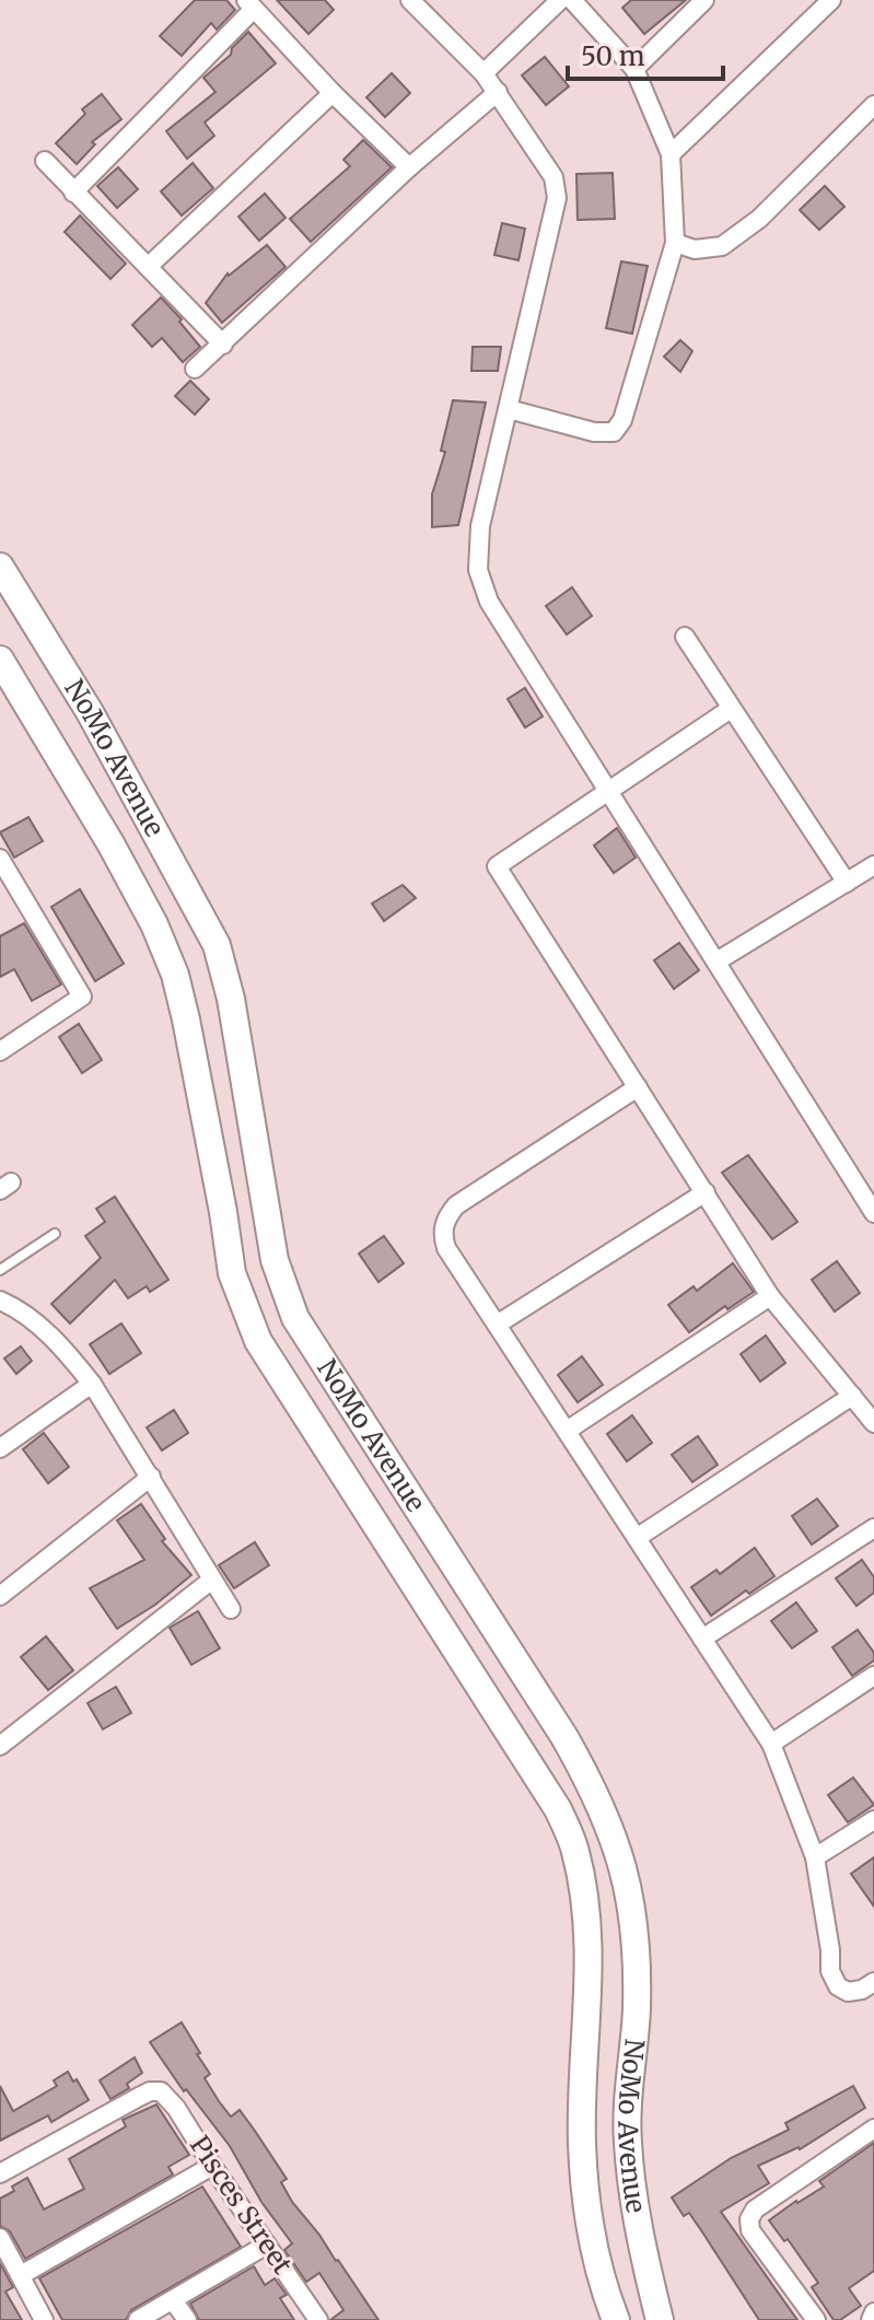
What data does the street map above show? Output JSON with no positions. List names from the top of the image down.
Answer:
{
  "streets": {
    "main road": ["NoMo Avenue"],
    "street": ["Pisces Street"]
  },
  "scale_bar": "50 m"
}
